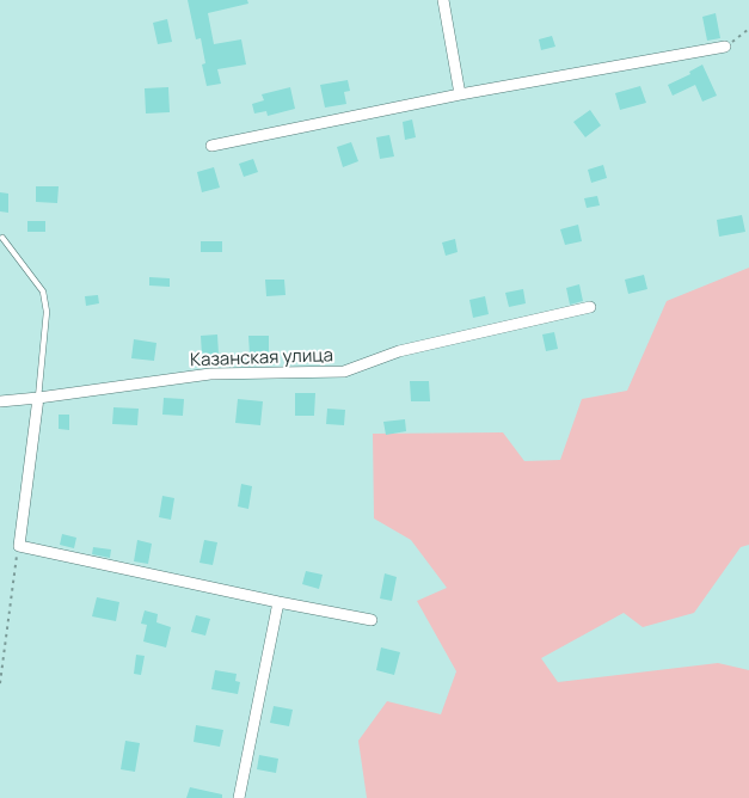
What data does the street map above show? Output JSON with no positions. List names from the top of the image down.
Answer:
{
  "streets": {
    "street": ["Казанская улица"]
  }
}
